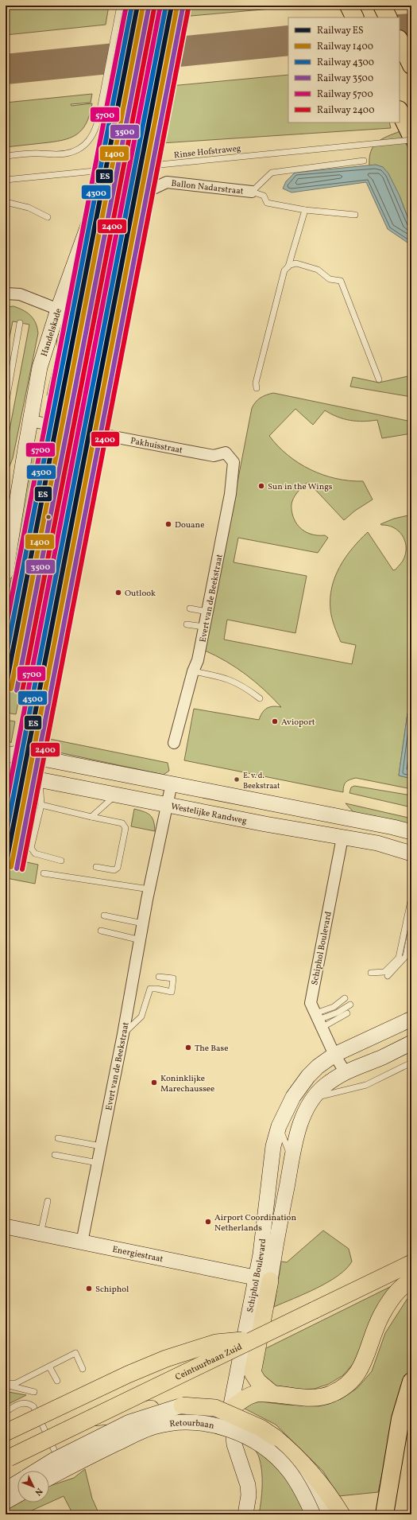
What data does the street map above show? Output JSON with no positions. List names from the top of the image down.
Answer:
{
  "streets": {
    "main road": ["Ceintuurbaan Zuid", "Retourbaan"],
    "street": [
      "Ballon Nadarstraat",
      "Handelskade",
      "Pakhuisstraat",
      "Evert van de Beekstraat",
      "Westelijke Randweg",
      "Schiphol Boulevard",
      "Energiestraat"
    ],
    "lane": ["Rinse Hofstraweg"]
  },
  "crossings": [
    ["Ballon Nadarstraat", "Pakhuisstraat"],
    ["Handelskade", "Pakhuisstraat"],
    ["Pakhuisstraat", "Evert van de Beekstraat"],
    ["Evert van de Beekstraat", "Westelijke Randweg"],
    ["Evert van de Beekstraat", "Energiestraat"],
    ["Westelijke Randweg", "Schiphol Boulevard"],
    ["Schiphol Boulevard", "Energiestraat"],
    ["Ceintuurbaan Zuid", "Retourbaan"]
  ],
  "places": [
    "Sun in the Wings",
    "Douane",
    "Outlook",
    "Avioport",
    "E. v. d. Beekstraat",
    "The Base",
    "Koninklijke Marechaussee",
    "Airport Coordination Netherlands",
    "Schiphol"
  ],
  "lines": [
    "rail line ES",
    "rail line 4300",
    "rail line 5700",
    "rail line 1400",
    "rail line 3500",
    "rail line 2400"
  ],
  "legend": [
    "Railway ES",
    "Railway 1400",
    "Railway 4300",
    "Railway 3500",
    "Railway 5700",
    "Railway 2400"
  ],
  "north": "bottom right"
}
